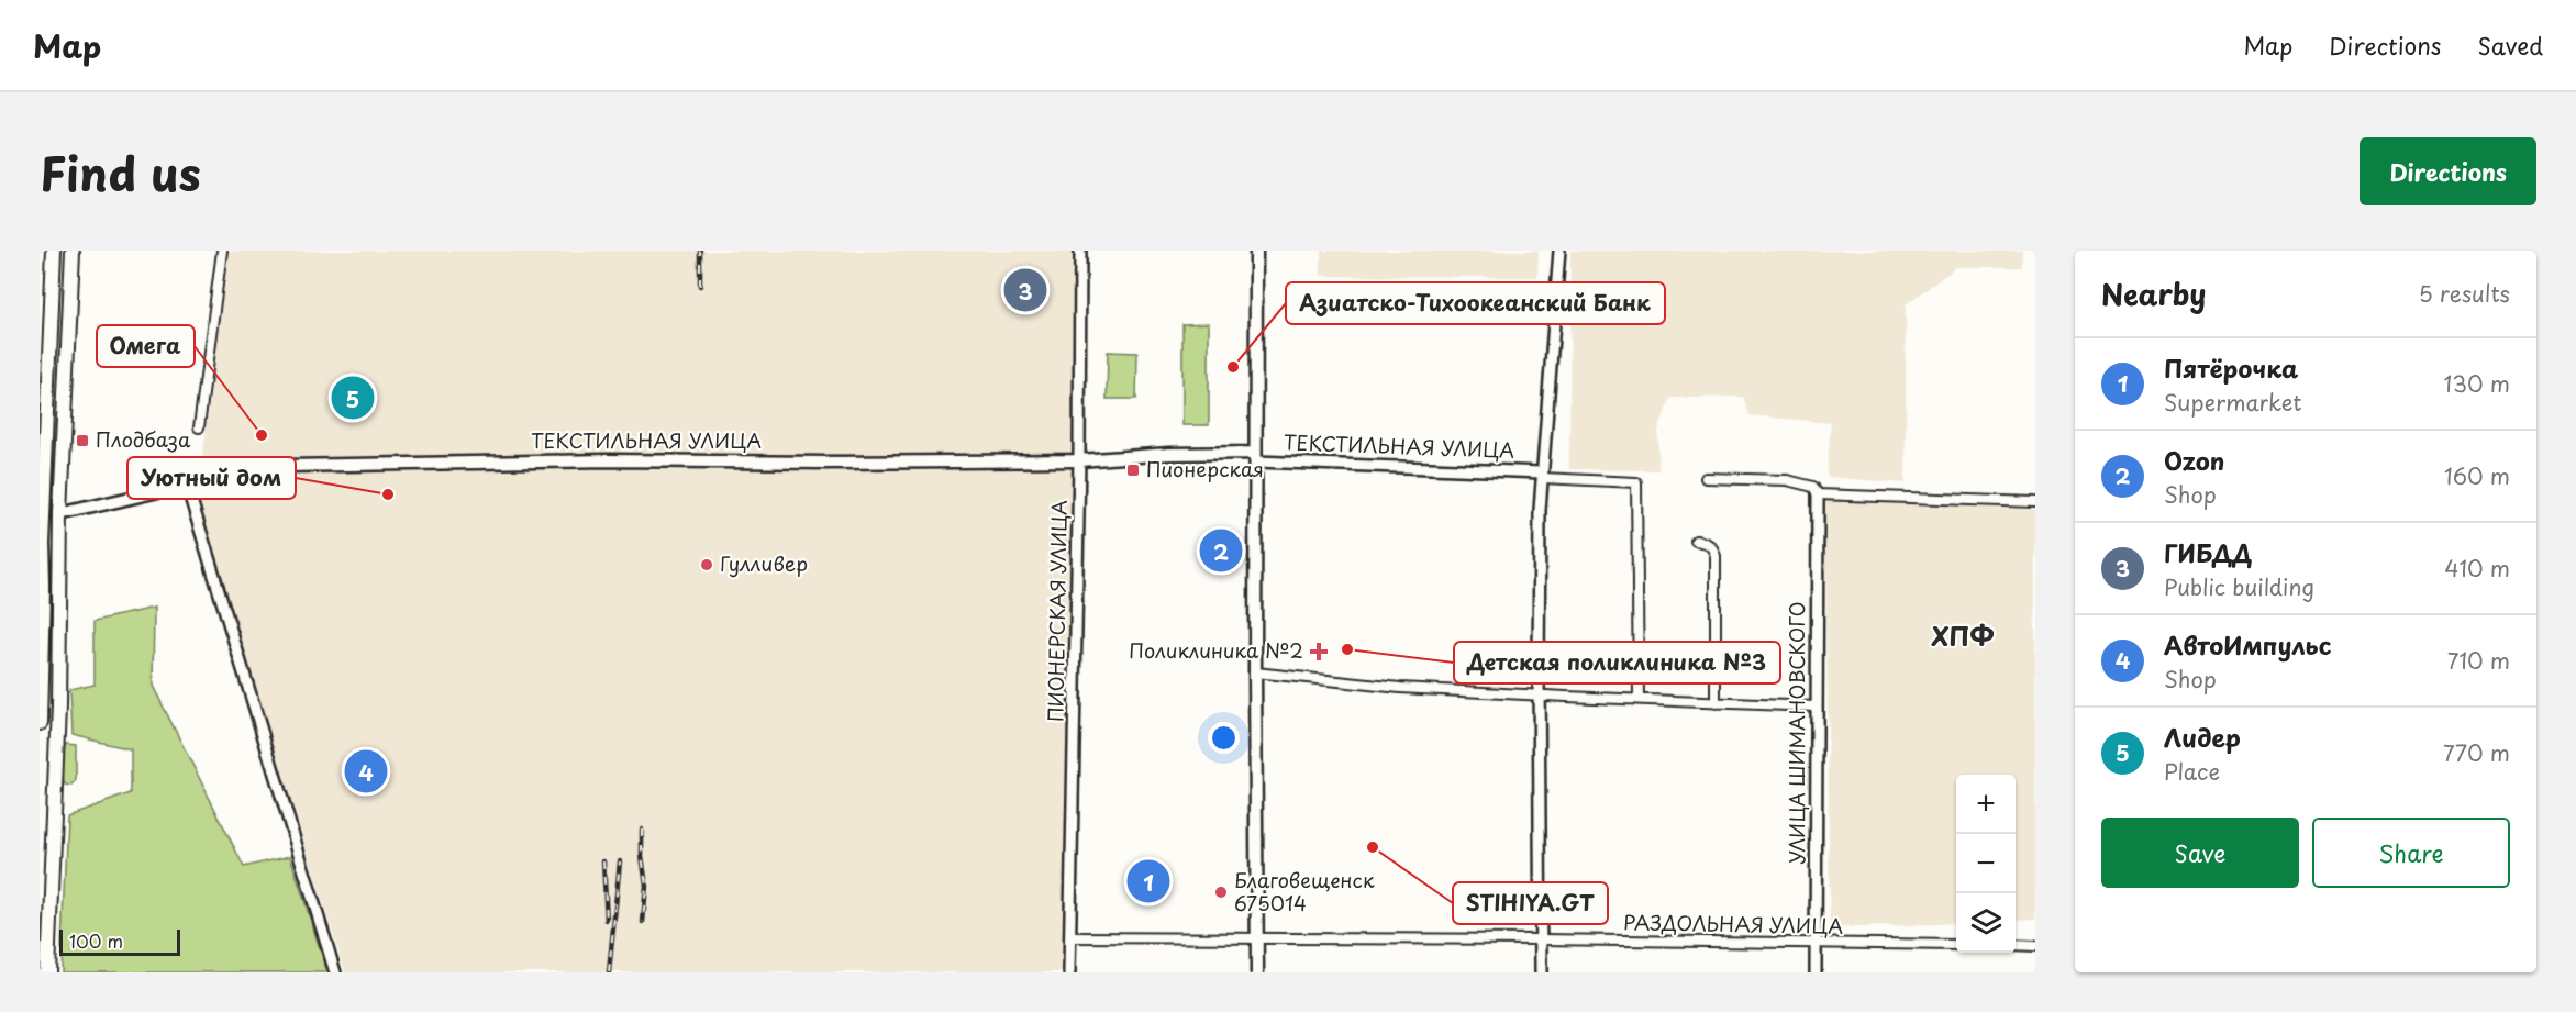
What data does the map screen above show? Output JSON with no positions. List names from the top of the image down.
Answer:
{
  "streets": {
    "main road": ["ТЕКСТИЛЬНАЯ УЛИЦА"],
    "street": ["ПИОНЕРСКАЯ УЛИЦА", "УЛИЦА ШИМАНОВСКОГО", "РАЗДОЛЬНАЯ УЛИЦА"]
  },
  "crossings": [
    ["ТЕКСТИЛЬНАЯ УЛИЦА", "ПИОНЕРСКАЯ УЛИЦА"],
    ["ПИОНЕРСКАЯ УЛИЦА", "РАЗДОЛЬНАЯ УЛИЦА"],
    ["УЛИЦА ШИМАНОВСКОГО", "РАЗДОЛЬНАЯ УЛИЦА"]
  ],
  "districts": ["ХПФ"],
  "places": {
    "other": [
      "Азиатско-Тихоокеанский Банк",
      "Омега",
      "Уютный дом",
      "Гулливер",
      "Детская поликлиника №3",
      "STIHIYA.GT",
      "Благовещенск 675014"
    ],
    "transit": ["Плодбаза", "Пионерская"],
    "health": ["Поликлиника №2"]
  },
  "scale_bar": "100 m",
  "page": {
    "header": "Map",
    "nav": ["Map", "Directions", "Saved"],
    "title": "Find us",
    "buttons": [
      "Directions",
      ["Save", "Share"]
    ],
    "heading": ["Nearby", "5 results"],
    "pins": [
      "3",
      "5",
      "2",
      "4",
      "1"
    ],
    "list": [
      {
        "mark": "1",
        "name": "Пятёрочка",
        "note": "Supermarket",
        "value": "130 m"
      },
      {
        "mark": "2",
        "name": "Ozon",
        "note": "Shop",
        "value": "160 m"
      },
      {
        "mark": "3",
        "name": "ГИБДД",
        "note": "Public building",
        "value": "410 m"
      },
      {
        "mark": "4",
        "name": "АвтоИмпульс",
        "note": "Shop",
        "value": "710 m"
      },
      {
        "mark": "5",
        "name": "Лидер",
        "note": "Place",
        "value": "770 m"
      }
    ],
    "map_buttons": ["+", "−"],
    "scale": "100 m"
  }
}
